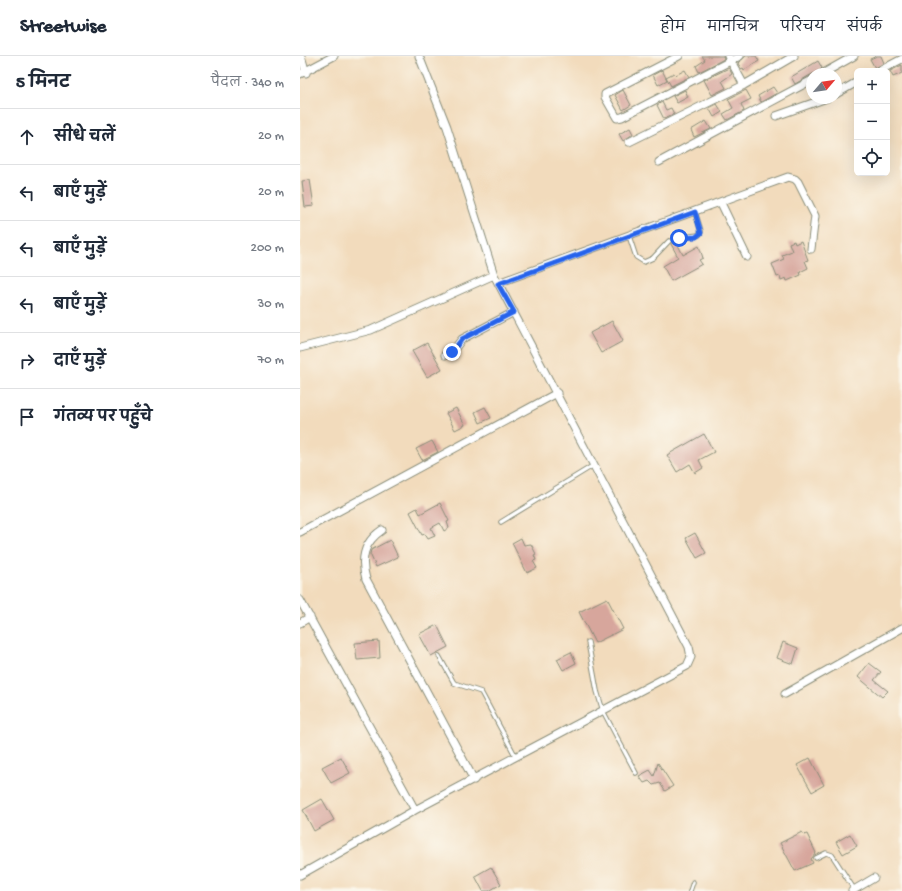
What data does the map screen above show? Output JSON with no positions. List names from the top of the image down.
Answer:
{
  "north": "top right",
  "page": {
    "header": "Streetwise",
    "nav": [
      "होम",
      "मानचित्र",
      "परिचय",
      "संपर्क"
    ],
    "heading": ["5 मिनट", "पैदल · 340 m"],
    "map_buttons": ["+", "−"],
    "list": [
      ["सीधे चलें", "20 m"],
      ["बाएँ मुड़ें", "20 m"],
      ["बाएँ मुड़ें", "200 m"],
      ["बाएँ मुड़ें", "30 m"],
      ["दाएँ मुड़ें", "70 m"],
      "गंतव्य पर पहुँचे"
    ]
  }
}
